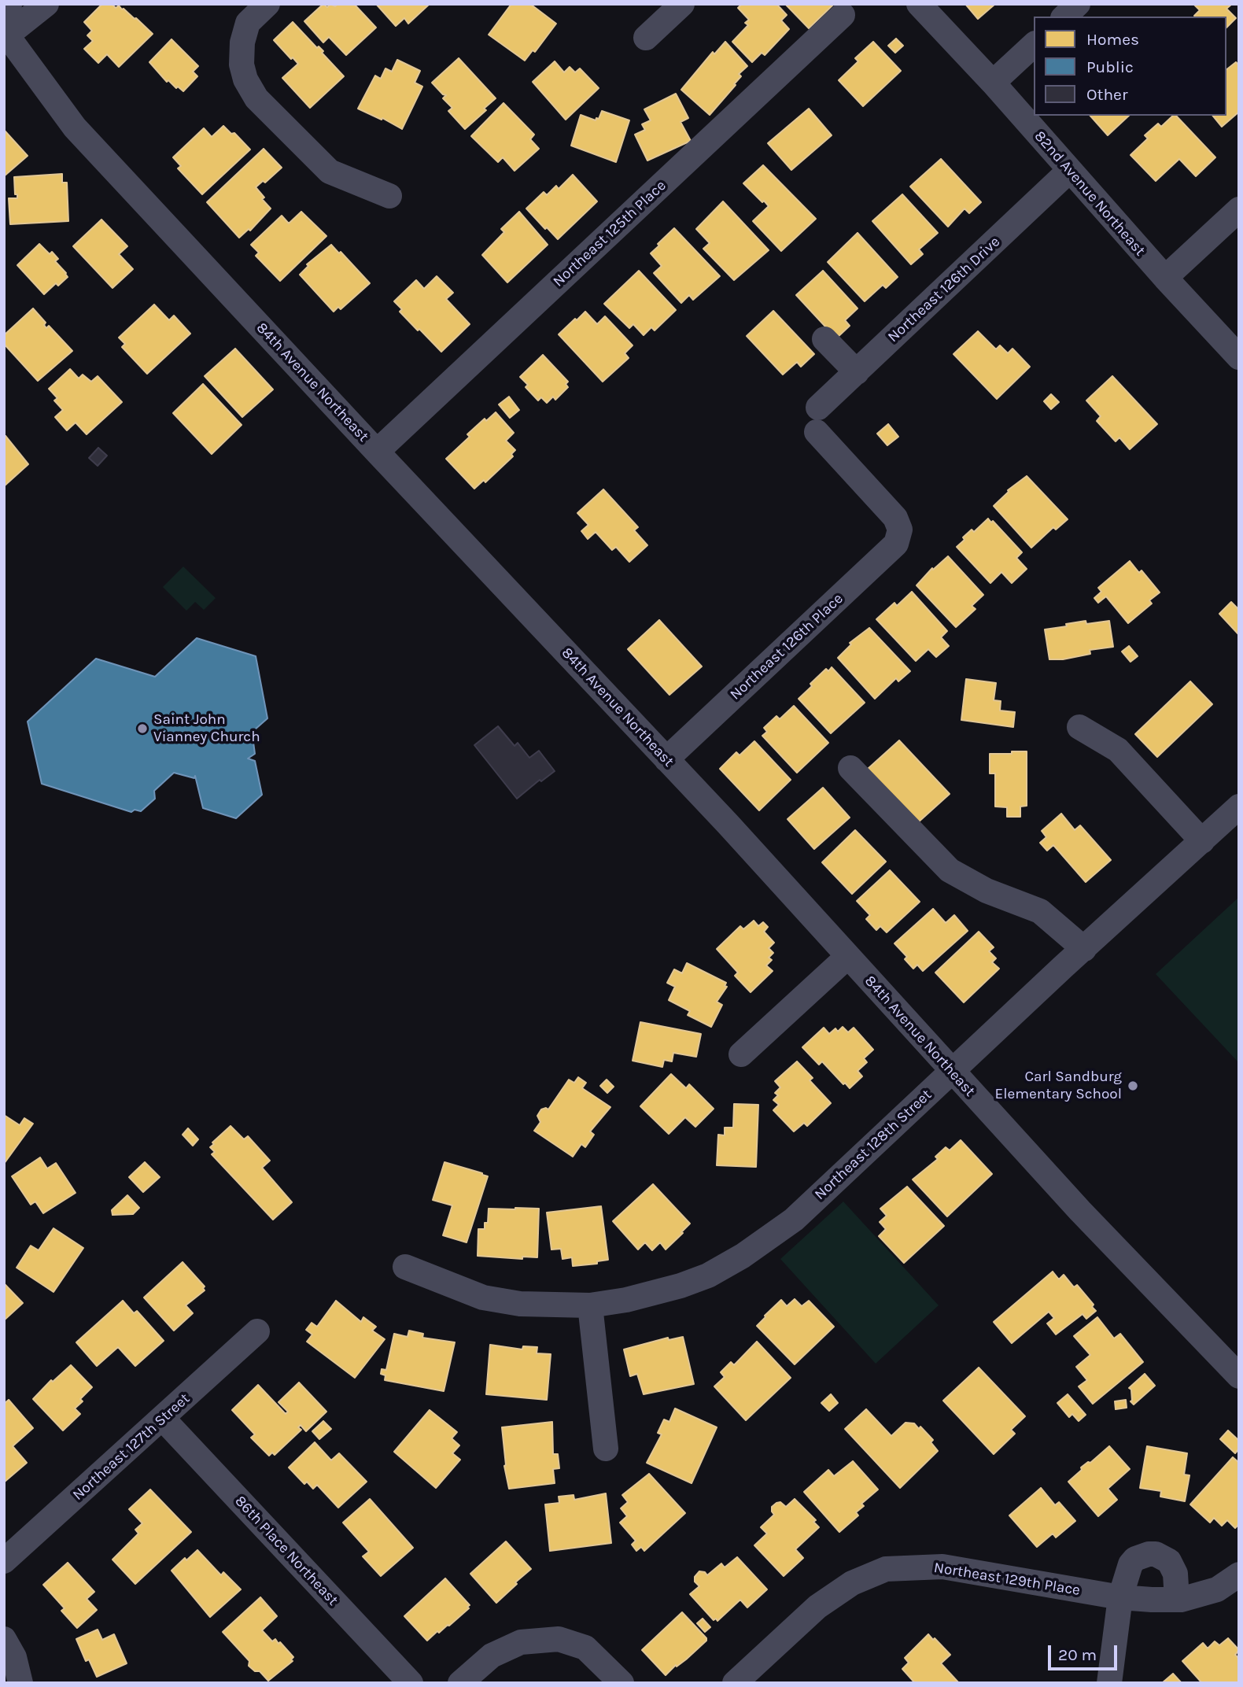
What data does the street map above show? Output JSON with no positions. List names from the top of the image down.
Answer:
{
  "streets": {
    "street": [
      "82nd Avenue Northeast",
      "Northeast 125th Place",
      "Northeast 126th Drive",
      "84th Avenue Northeast",
      "Northeast 126th Place",
      "Northeast 128th Street",
      "Northeast 127th Street",
      "86th Place Northeast",
      "Northeast 129th Place"
    ]
  },
  "crossings": [
    ["82nd Avenue Northeast", "Northeast 126th Drive"],
    ["Northeast 125th Place", "84th Avenue Northeast"],
    ["Northeast 126th Drive", "Northeast 126th Place"],
    ["84th Avenue Northeast", "Northeast 126th Place"],
    ["84th Avenue Northeast", "Northeast 128th Street"],
    ["Northeast 127th Street", "86th Place Northeast"]
  ],
  "places": ["Saint John Vianney Church", "Carl Sandburg Elementary School"],
  "legend": ["Homes", "Public", "Other"],
  "scale_bar": "20 m"
}
